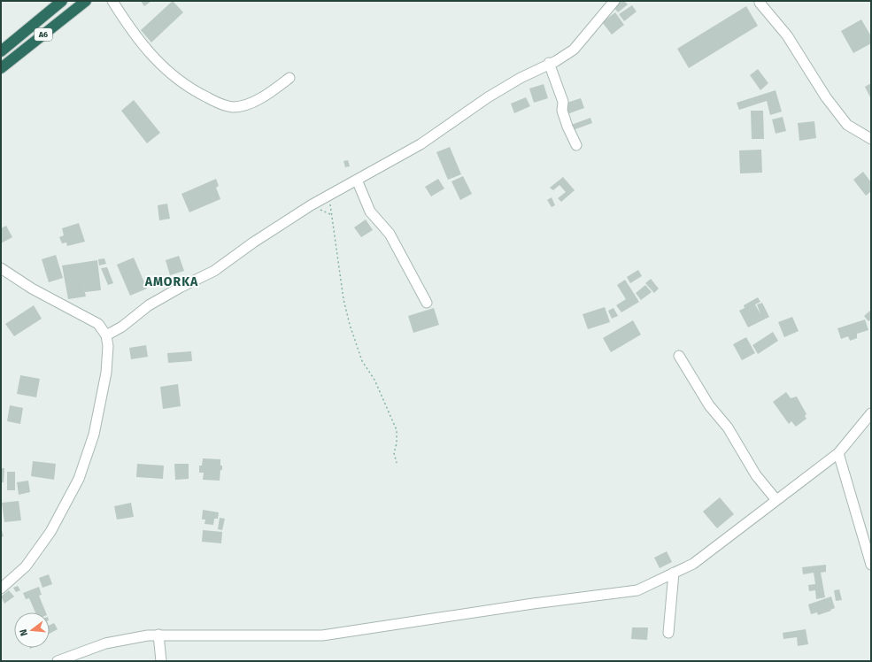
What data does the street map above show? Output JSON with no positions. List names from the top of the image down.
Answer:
{
  "streets": {
    "highway": ["A6"]
  },
  "districts": ["AMORKA"],
  "north": "left"
}
